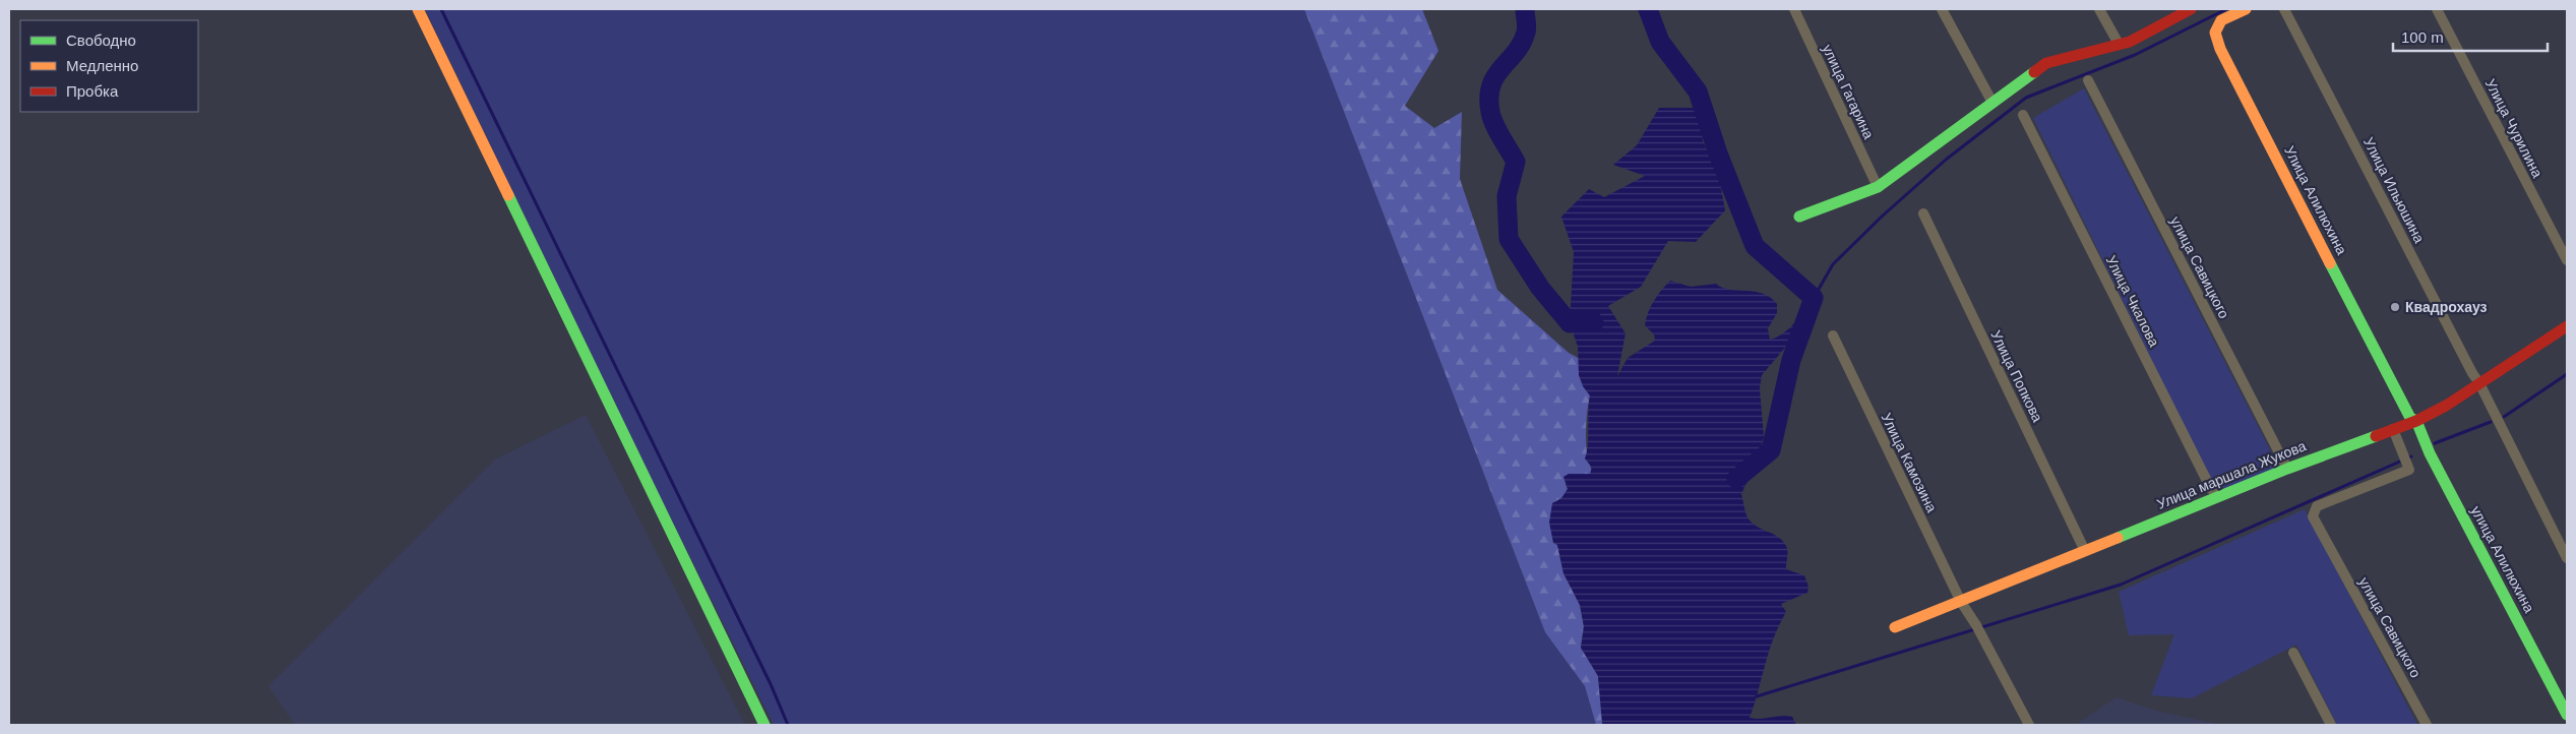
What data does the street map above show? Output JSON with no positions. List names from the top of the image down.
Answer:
{
  "streets": {
    "street": [
      "улица Гагарина",
      "Улица Чурилина",
      "Улица Ильюшина",
      "Улица Алилюхина",
      "улица Савицкого",
      "Улица Чкалова",
      "Улица Попкова",
      "Улица Камозина",
      "Улица маршала Жукова",
      "улица Алилюхина"
    ]
  },
  "crossings": [
    ["Улица Ильюшина", "Улица маршала Жукова"],
    ["Улица Алилюхина", "Улица маршала Жукова"],
    ["Улица Алилюхина", "улица Алилюхина"],
    ["улица Савицкого", "Улица маршала Жукова"],
    ["Улица Чкалова", "Улица маршала Жукова"],
    ["Улица Попкова", "Улица маршала Жукова"],
    ["Улица Камозина", "Улица маршала Жукова"],
    ["Улица маршала Жукова", "улица Алилюхина"]
  ],
  "places": ["Квадрохауз"],
  "legend": ["Свободно", "Медленно", "Пробка"],
  "scale_bar": "100 m"
}
